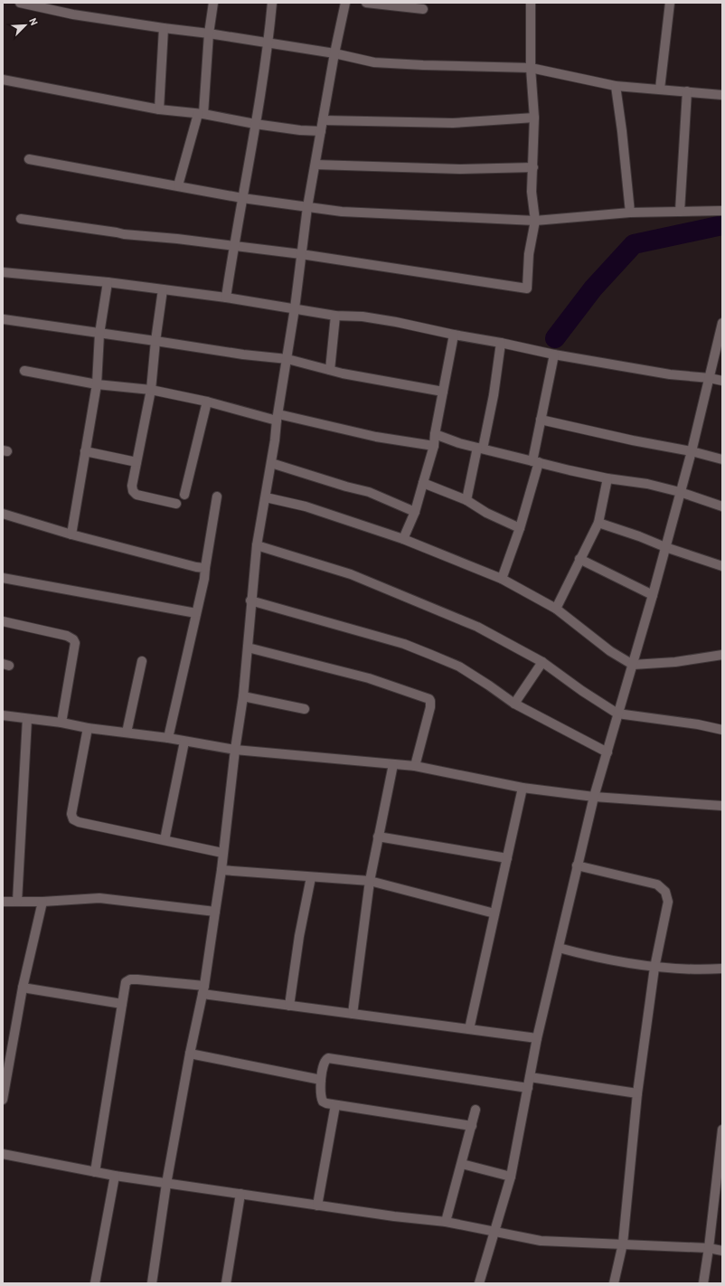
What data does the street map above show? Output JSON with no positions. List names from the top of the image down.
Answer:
{
  "north": "top right"
}
